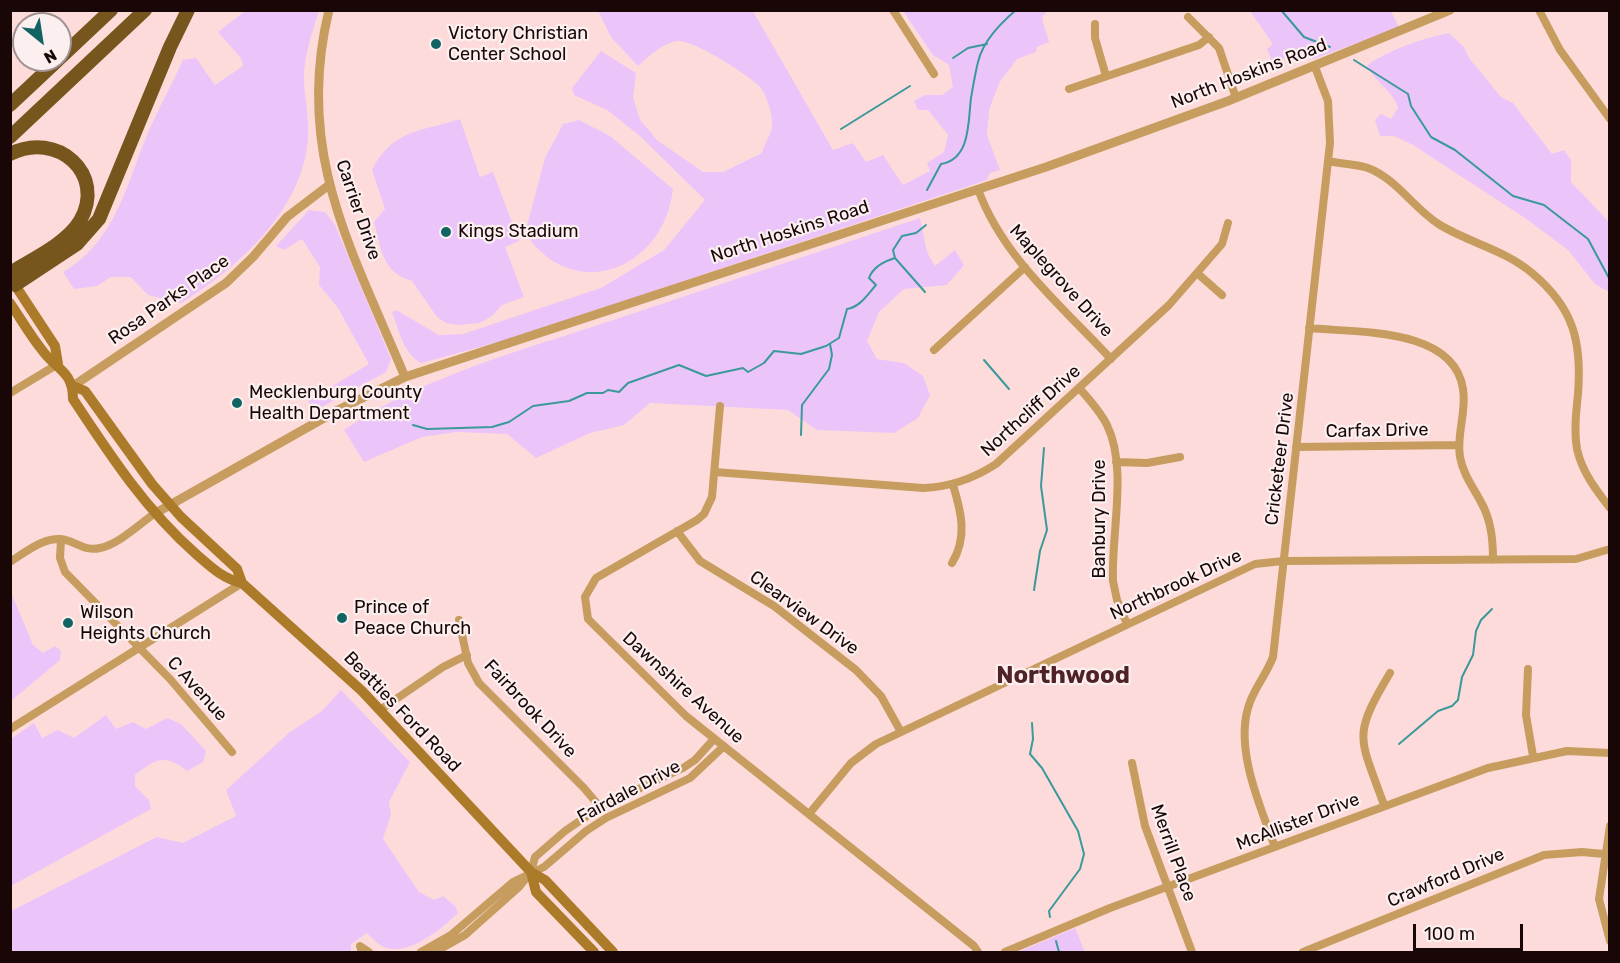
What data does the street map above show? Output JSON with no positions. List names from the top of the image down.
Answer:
{
  "streets": {
    "main road": ["Beatties Ford Road"],
    "street": [
      "North Hoskins Road",
      "Carrier Drive",
      "Maplegrove Drive",
      "Rosa Parks Place",
      "Northcliff Drive",
      "Carfax Drive",
      "Cricketeer Drive",
      "Banbury Drive",
      "Northbrook Drive",
      "Clearview Drive",
      "Dawnshire Avenue",
      "C Avenue",
      "Fairbrook Drive",
      "Fairdale Drive",
      "McAllister Drive",
      "Merrill Place",
      "Crawford Drive"
    ]
  },
  "crossings": [
    ["North Hoskins Road", "Carrier Drive"],
    ["North Hoskins Road", "Maplegrove Drive"],
    ["North Hoskins Road", "Cricketeer Drive"],
    ["North Hoskins Road", "Beatties Ford Road"],
    ["Carrier Drive", "Rosa Parks Place"],
    ["Maplegrove Drive", "Northcliff Drive"],
    ["Rosa Parks Place", "Beatties Ford Road"],
    ["Northcliff Drive", "Banbury Drive"],
    ["Northcliff Drive", "Dawnshire Avenue"],
    ["Carfax Drive", "Cricketeer Drive"],
    ["Cricketeer Drive", "Northbrook Drive"],
    ["Cricketeer Drive", "McAllister Drive"],
    ["Banbury Drive", "Northbrook Drive"],
    ["Northbrook Drive", "Clearview Drive"],
    ["Northbrook Drive", "Dawnshire Avenue"],
    ["Clearview Drive", "Dawnshire Avenue"],
    ["Dawnshire Avenue", "Fairdale Drive"],
    ["Fairbrook Drive", "Fairdale Drive"],
    ["Beatties Ford Road", "Fairdale Drive"],
    ["McAllister Drive", "Merrill Place"]
  ],
  "districts": ["Northwood"],
  "places": [
    "Victory Christian Center School",
    "Kings Stadium",
    "Mecklenburg County Health Department",
    "Prince of Peace Church",
    "Wilson Heights Church"
  ],
  "scale_bar": "100 m",
  "north": "bottom right"
}
